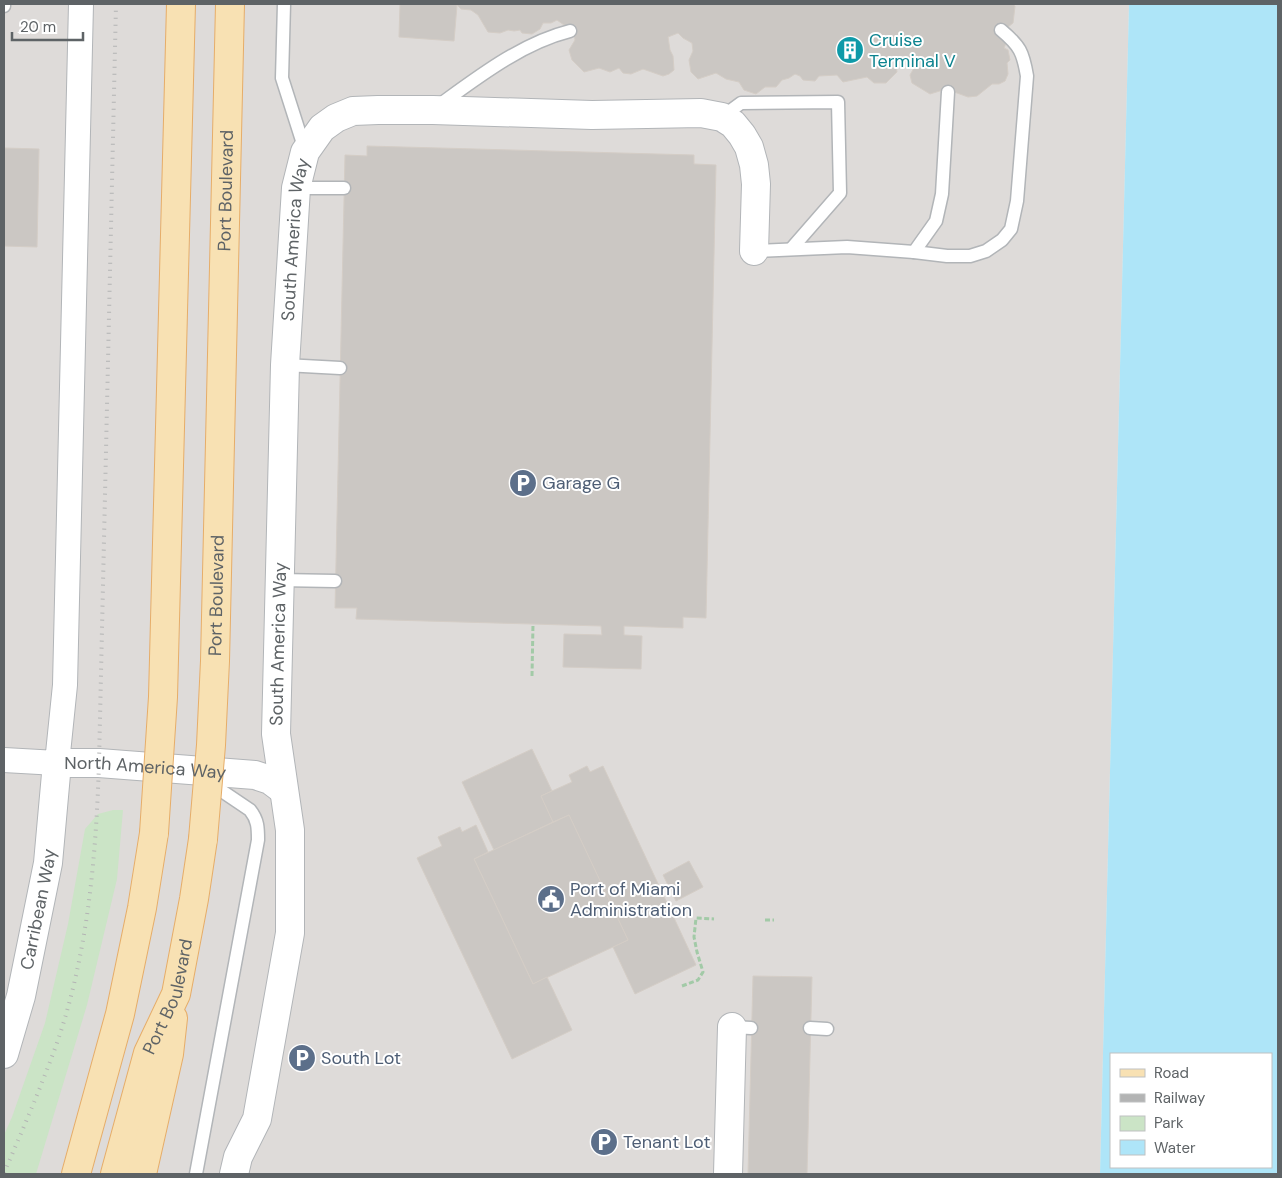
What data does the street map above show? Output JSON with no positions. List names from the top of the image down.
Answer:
{
  "streets": {
    "main road": ["Port Boulevard"],
    "street": ["South America Way", "North America Way", "Carribean Way"]
  },
  "crossings": [
    ["South America Way", "North America Way"],
    ["North America Way", "Carribean Way"]
  ],
  "places": {
    "building": ["Cruise Terminal V"],
    "parking": ["Garage G", "South Lot", "Tenant Lot"],
    "public building": ["Port of Miami Administration"]
  },
  "legend": [
    "Road",
    "Railway",
    "Park",
    "Water"
  ],
  "scale_bar": "20 m"
}
